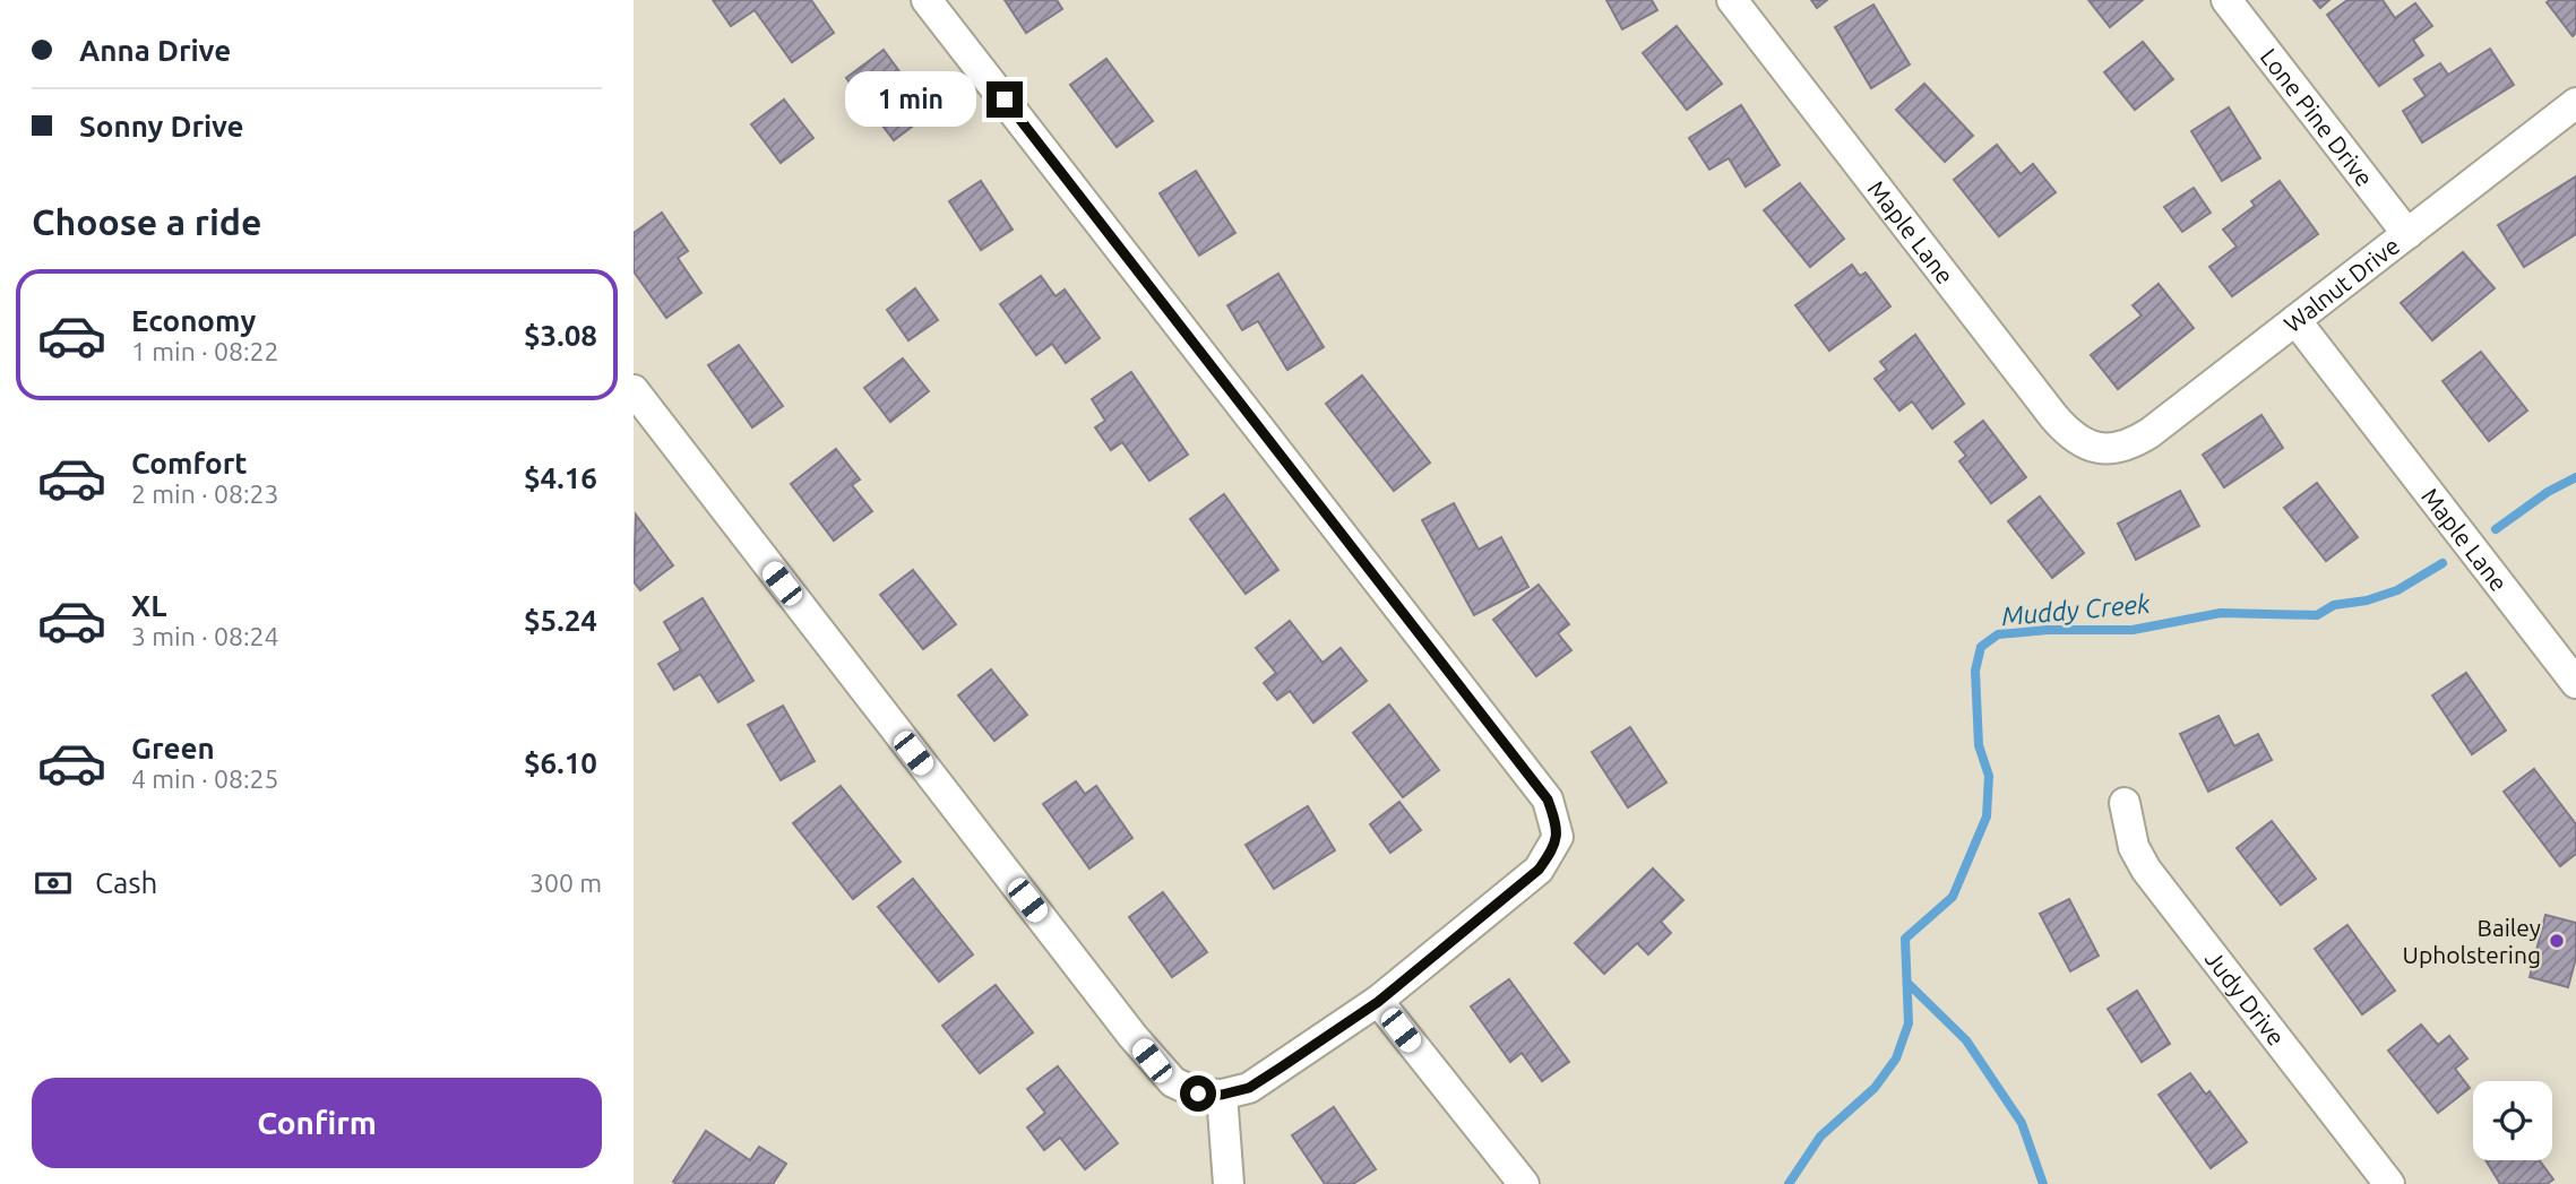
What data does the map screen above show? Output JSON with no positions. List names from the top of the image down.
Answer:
{
  "streets": {
    "street": [
      "Lone Pine Drive",
      "Maple Lane",
      "Walnut Drive",
      "Judy Drive"
    ]
  },
  "crossings": [
    ["Lone Pine Drive", "Walnut Drive"],
    ["Maple Lane", "Walnut Drive"]
  ],
  "water": ["Muddy Creek"],
  "places": ["Bailey Upholstering"],
  "page": {
    "banner": ["Anna Drive", "Sonny Drive"],
    "bubble": "1 min",
    "heading": "Choose a ride",
    "list": [
      {
        "name": "Economy",
        "note": "1 min · 08:22",
        "value": "$3.08"
      },
      {
        "name": "Comfort",
        "note": "2 min · 08:23",
        "value": "$4.16"
      },
      {
        "name": "XL",
        "note": "3 min · 08:24",
        "value": "$5.24"
      },
      {
        "name": "Green",
        "note": "4 min · 08:25",
        "value": "$6.10"
      }
    ],
    "pay": ["Cash", "300 m"],
    "buttons": "Confirm"
  }
}
